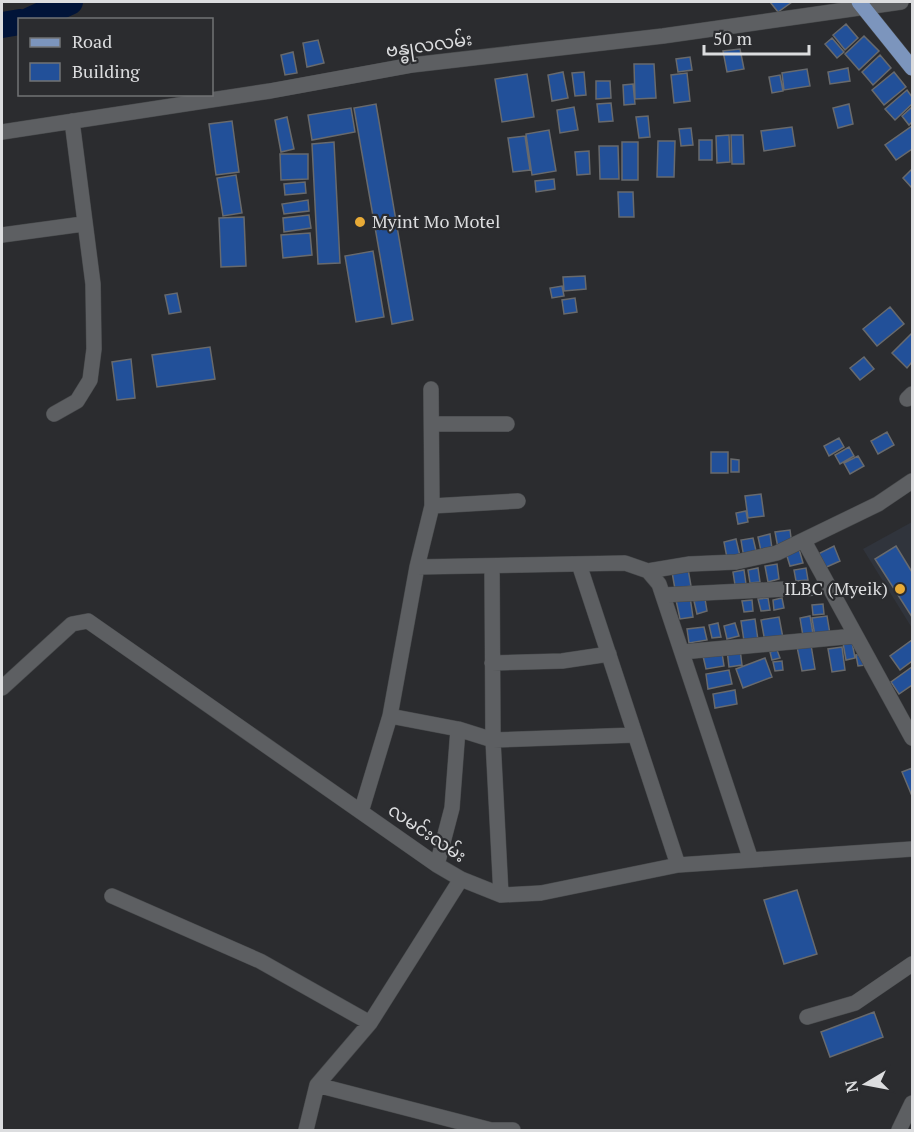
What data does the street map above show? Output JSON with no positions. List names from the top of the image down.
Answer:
{
  "streets": {
    "street": ["ဗန္ဓုလလမ်း", "လမင်းလမ်း"]
  },
  "places": ["Myint Mo Motel", "ILBC (Myeik)"],
  "legend": ["Road", "Building"],
  "scale_bar": "50 m",
  "north": "left"
}
